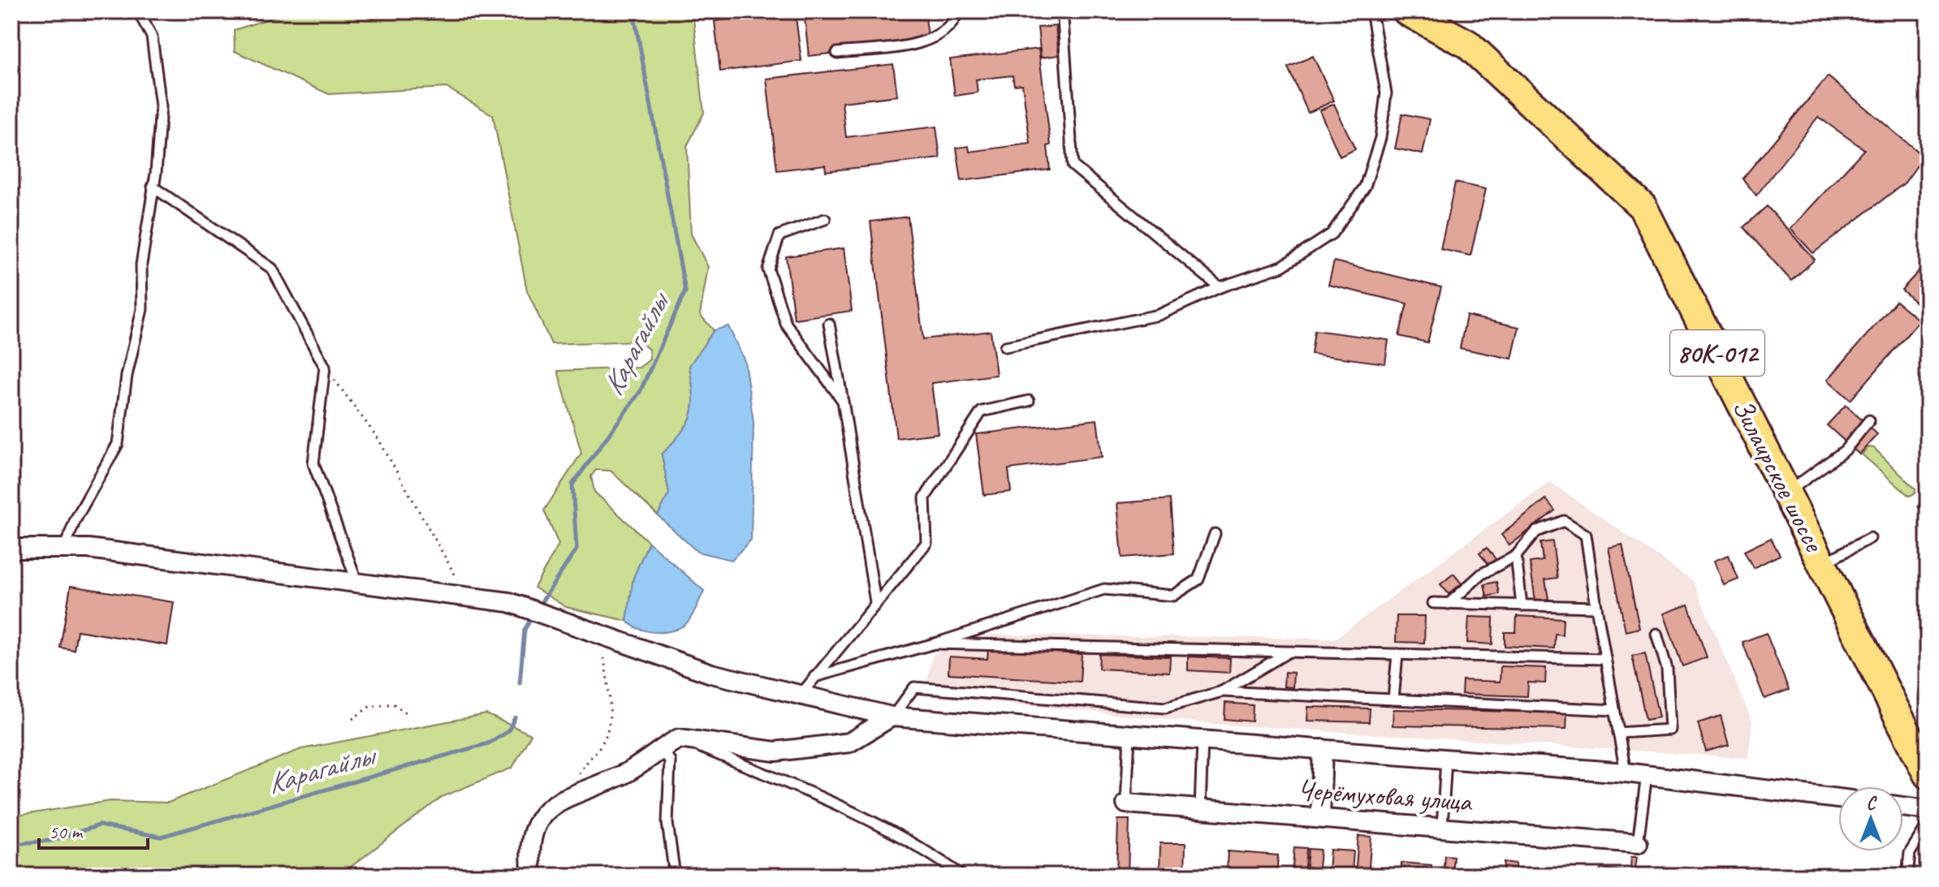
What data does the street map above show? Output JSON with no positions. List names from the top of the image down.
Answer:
{
  "streets": {
    "main road": ["80К-012", "Зилаирское шоссе"],
    "street": ["Черёмуховая улица"]
  },
  "water": ["Карагайлы"],
  "scale_bar": "50 m",
  "north": "top"
}
